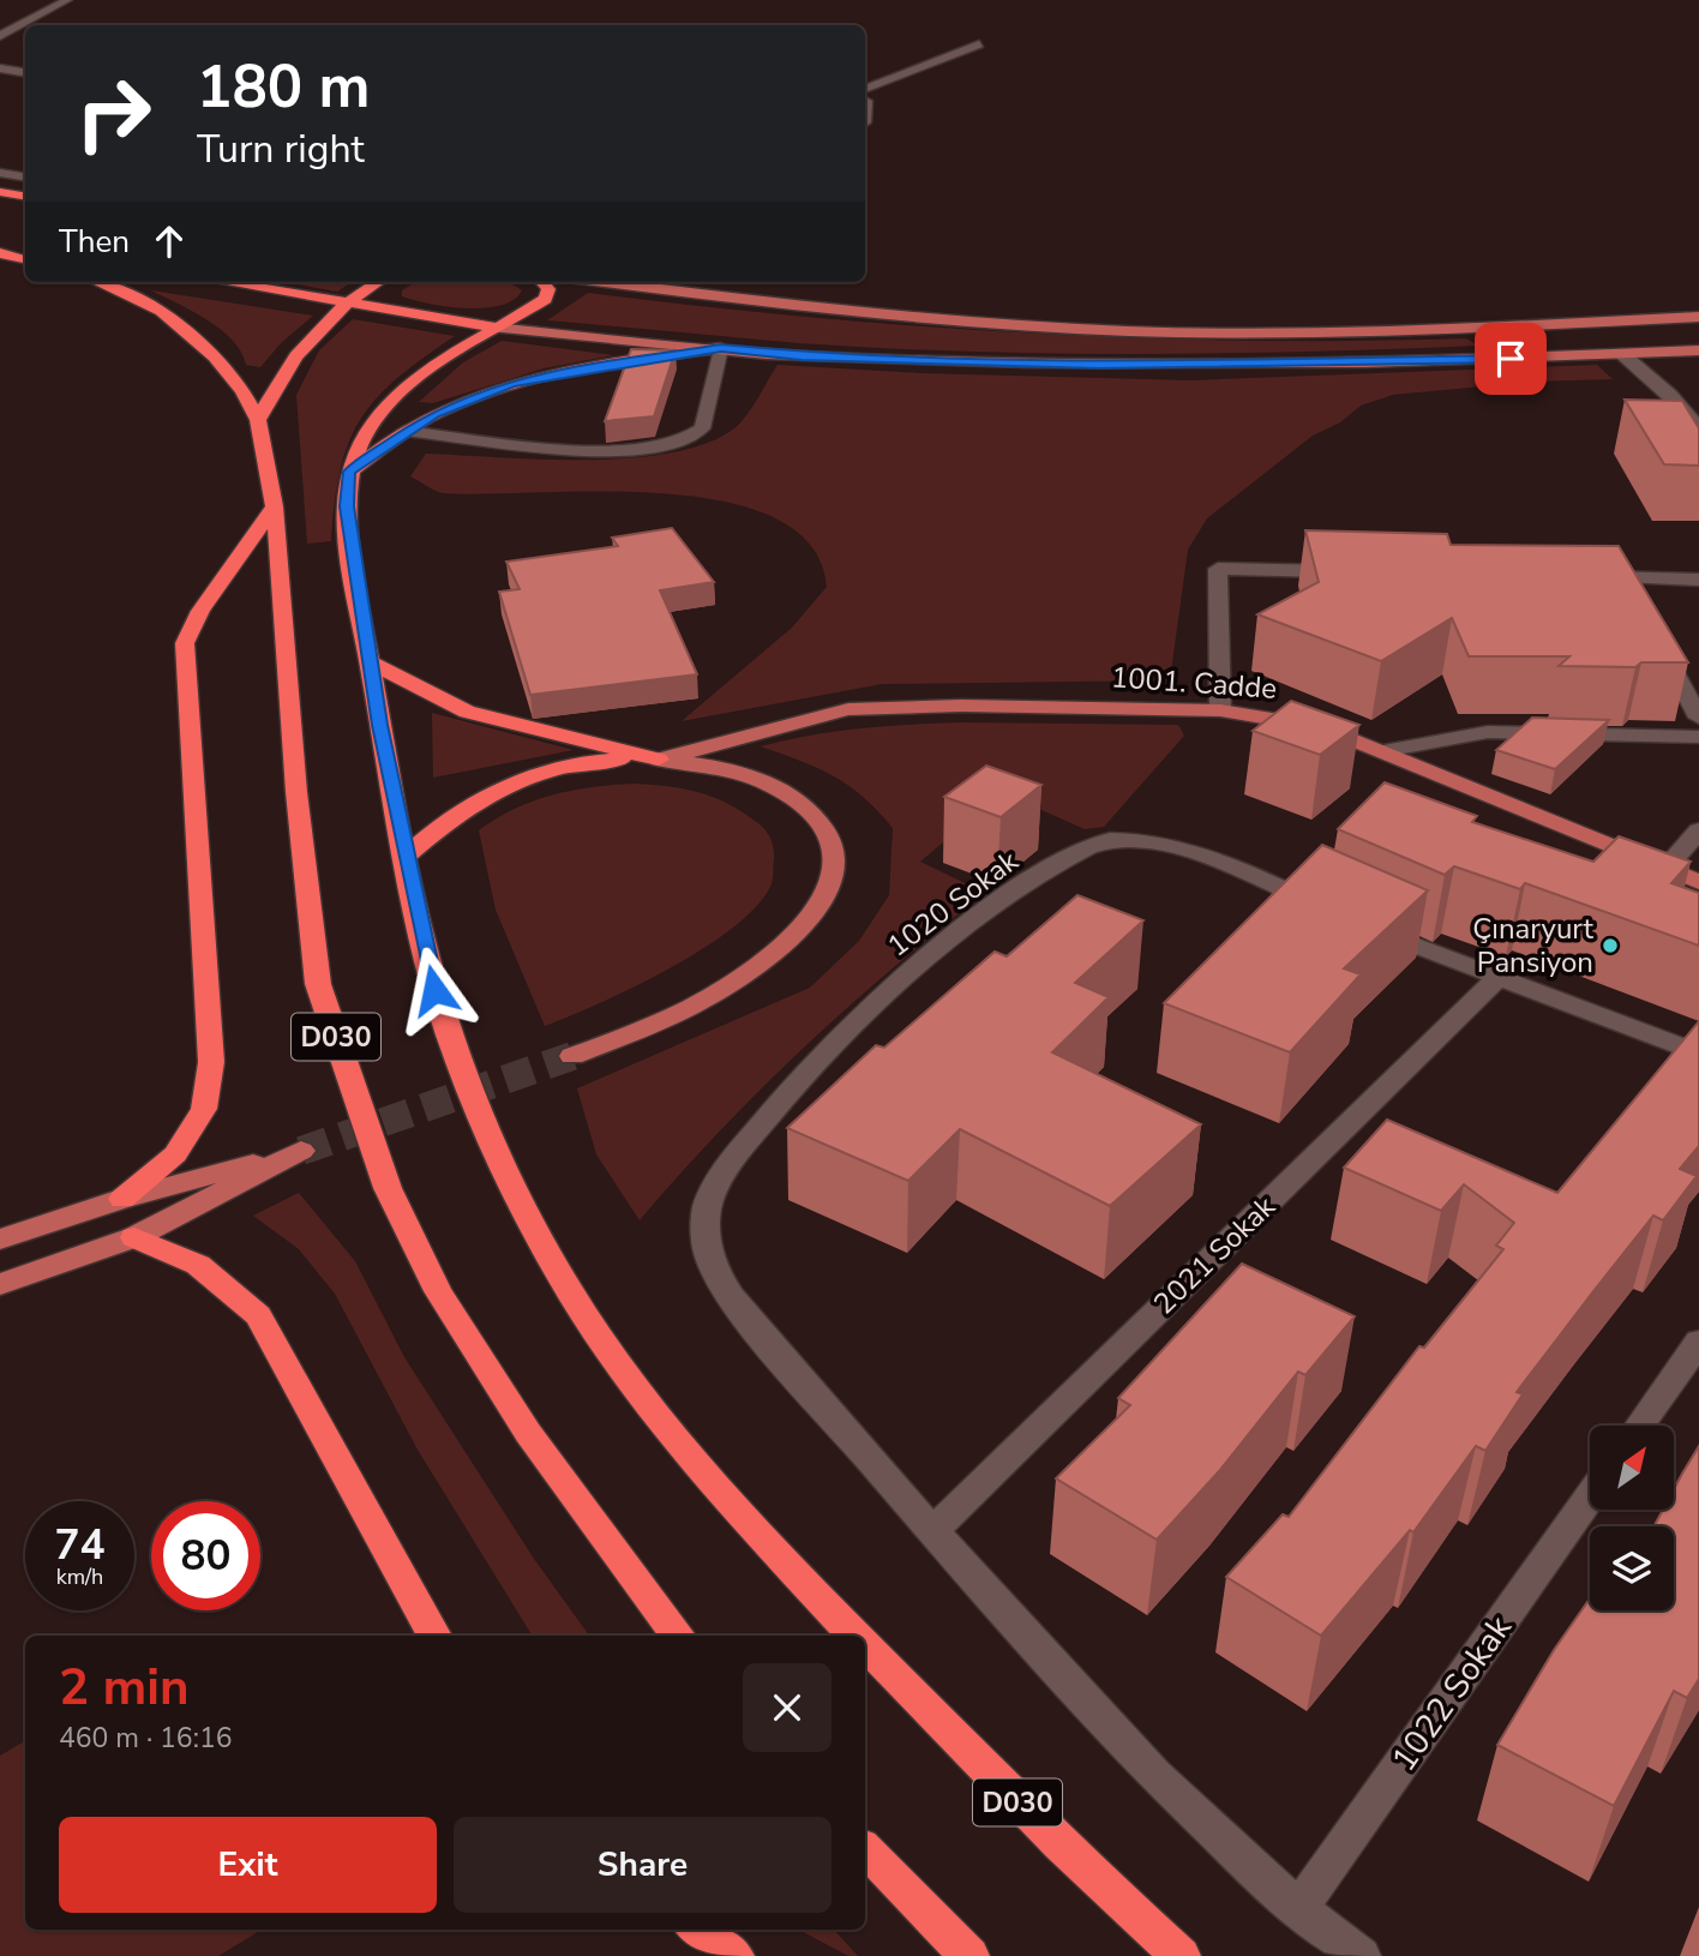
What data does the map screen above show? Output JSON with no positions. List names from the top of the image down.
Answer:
{
  "streets": {
    "highway": ["D030"],
    "main road": ["1001. Cadde"],
    "street": ["1020 Sokak", "2021 Sokak", "1022 Sokak"]
  },
  "crossings": [
    ["1020 Sokak", "2021 Sokak"],
    ["1020 Sokak", "1022 Sokak"]
  ],
  "places": ["Çınaryurt Pansiyon"],
  "north": "top right",
  "page": {
    "turn": ["180 m", "Turn right"],
    "then": "Then",
    "speed": "74 km/h",
    "limit": "80",
    "heading": ["2 min", "460 m · 16:16"],
    "buttons": ["Exit", "Share"]
  }
}
